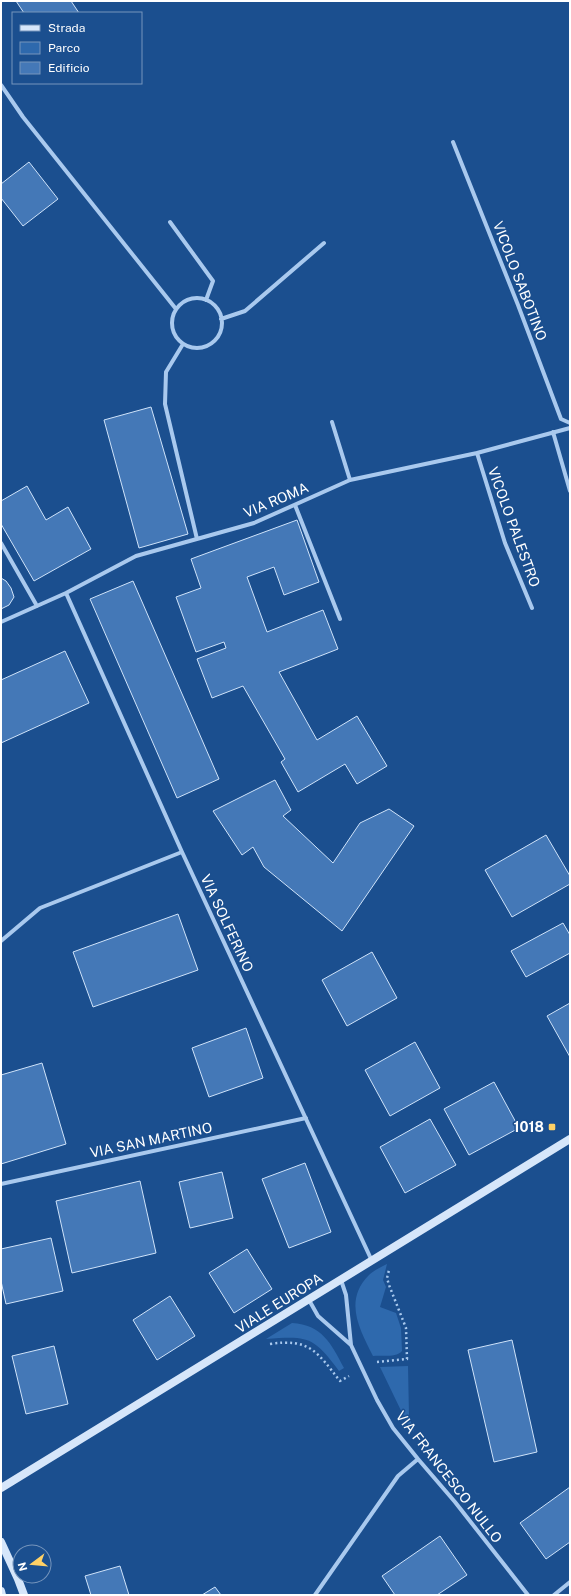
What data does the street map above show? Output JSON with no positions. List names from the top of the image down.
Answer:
{
  "streets": {
    "street": [
      "VICOLO SABOTINO",
      "VIA ROMA",
      "VICOLO PALESTRO",
      "VIA SOLFERINO",
      "VIA SAN MARTINO",
      "VIALE EUROPA",
      "VIA FRANCESCO NULLO"
    ]
  },
  "crossings": [
    ["VIA ROMA", "VICOLO PALESTRO"],
    ["VIA ROMA", "VIA SOLFERINO"],
    ["VIA SOLFERINO", "VIA SAN MARTINO"],
    ["VIA SOLFERINO", "VIALE EUROPA"],
    ["VIALE EUROPA", "VIA FRANCESCO NULLO"]
  ],
  "places": {
    "transit": ["1018"]
  },
  "legend": ["Strada", "Parco", "Edificio"],
  "north": "left"
}
